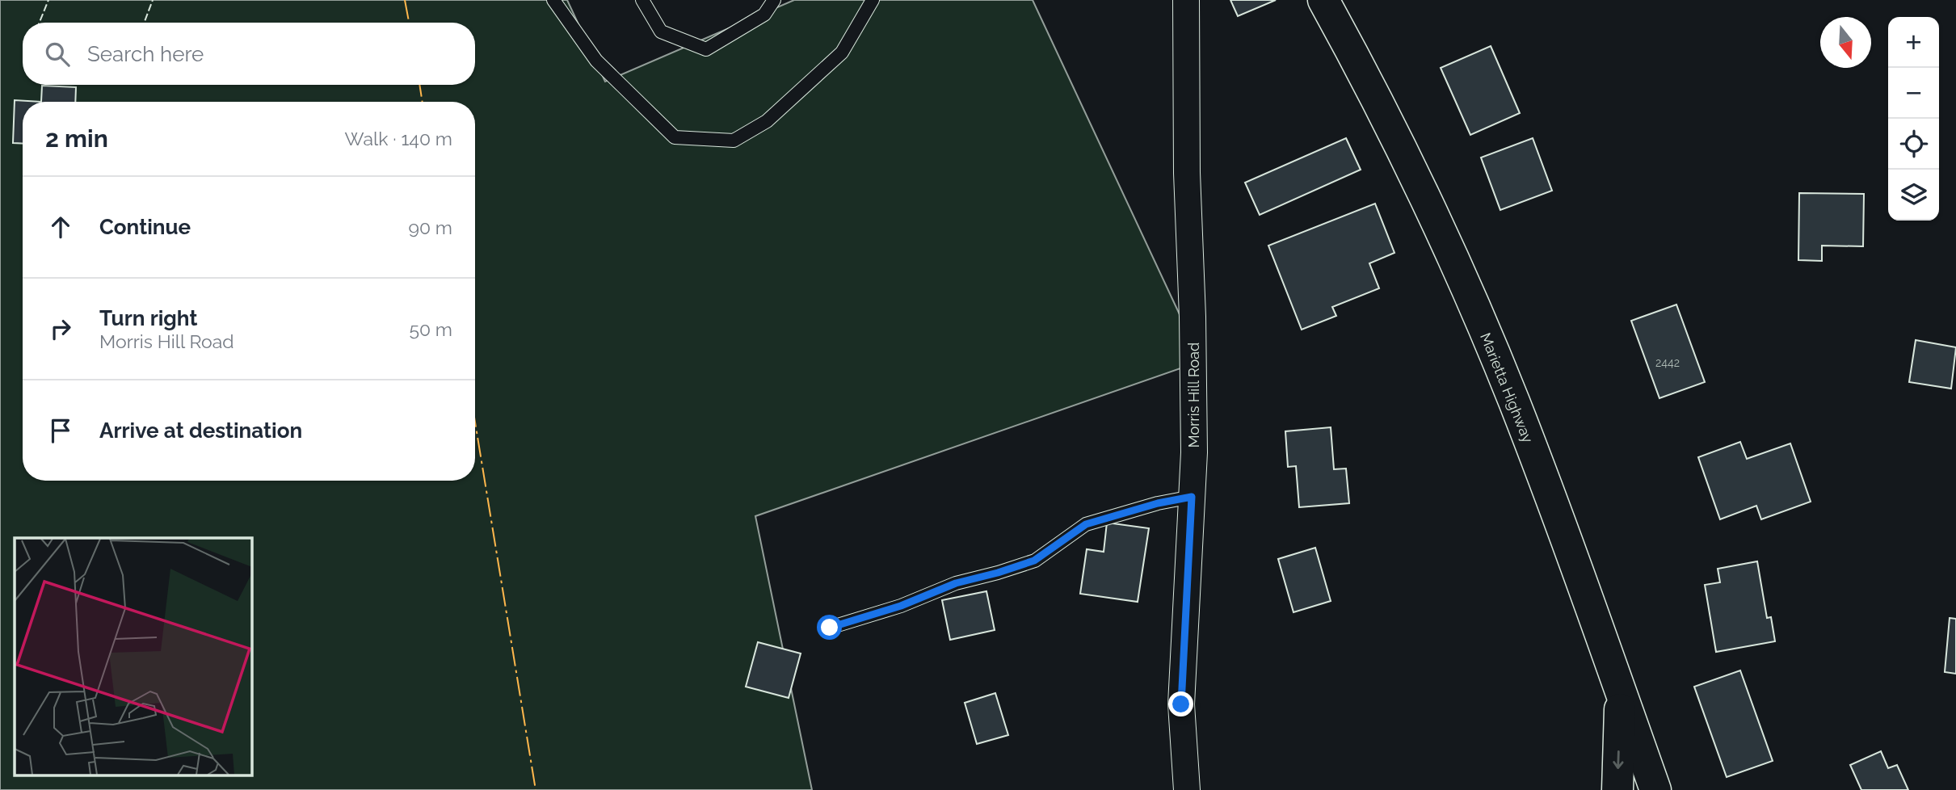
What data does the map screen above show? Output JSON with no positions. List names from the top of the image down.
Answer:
{
  "streets": {
    "main road": ["Marietta Highway"],
    "street": ["Morris Hill Road"]
  },
  "house_numbers": ["2442"],
  "north": "bottom",
  "page": {
    "map_buttons": ["+", "−"],
    "search": "Search here",
    "heading": ["2 min", "Walk · 140 m"],
    "list": [
      ["Continue", "90 m"],
      ["Turn right", "Morris Hill Road", "50 m"],
      "Arrive at destination"
    ]
  }
}
